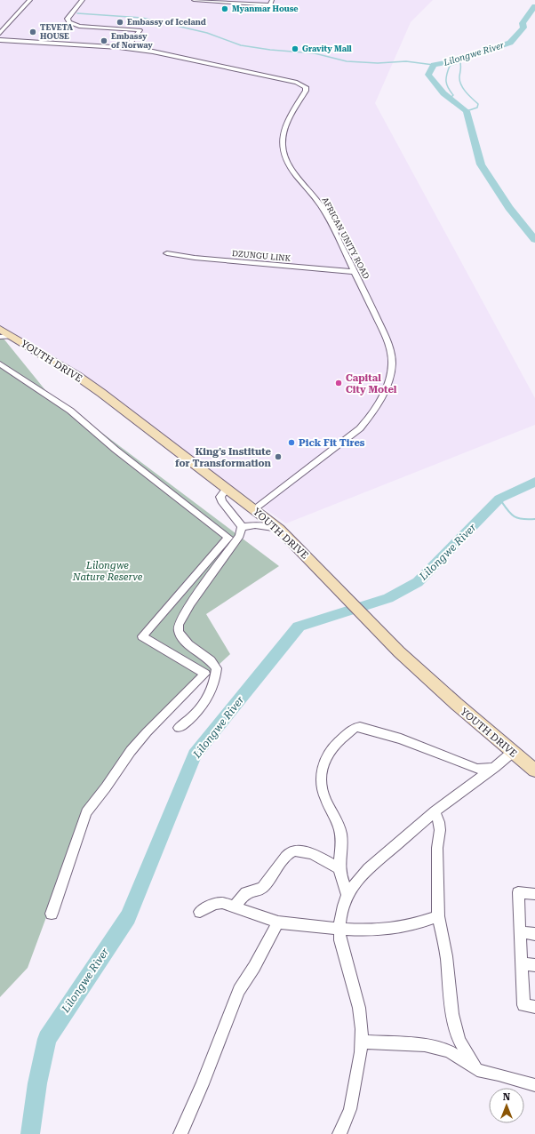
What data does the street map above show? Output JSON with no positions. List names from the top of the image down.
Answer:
{
  "streets": {
    "street": ["AFRICAN UNITY ROAD", "DZUNGU LINK", "YOUTH DRIVE"]
  },
  "crossings": [
    ["AFRICAN UNITY ROAD", "DZUNGU LINK"],
    ["AFRICAN UNITY ROAD", "YOUTH DRIVE"]
  ],
  "water": ["Lilongwe River"],
  "parks": ["Lilongwe Nature Reserve"],
  "places": [
    "Myanmar House",
    "Embassy of Iceland",
    "TEVETA HOUSE",
    "Embassy of Norway",
    "Gravity Mall",
    "Capital City Motel",
    "Pick Fit Tires",
    "King's Institute for Transformation"
  ],
  "north": "top"
}
